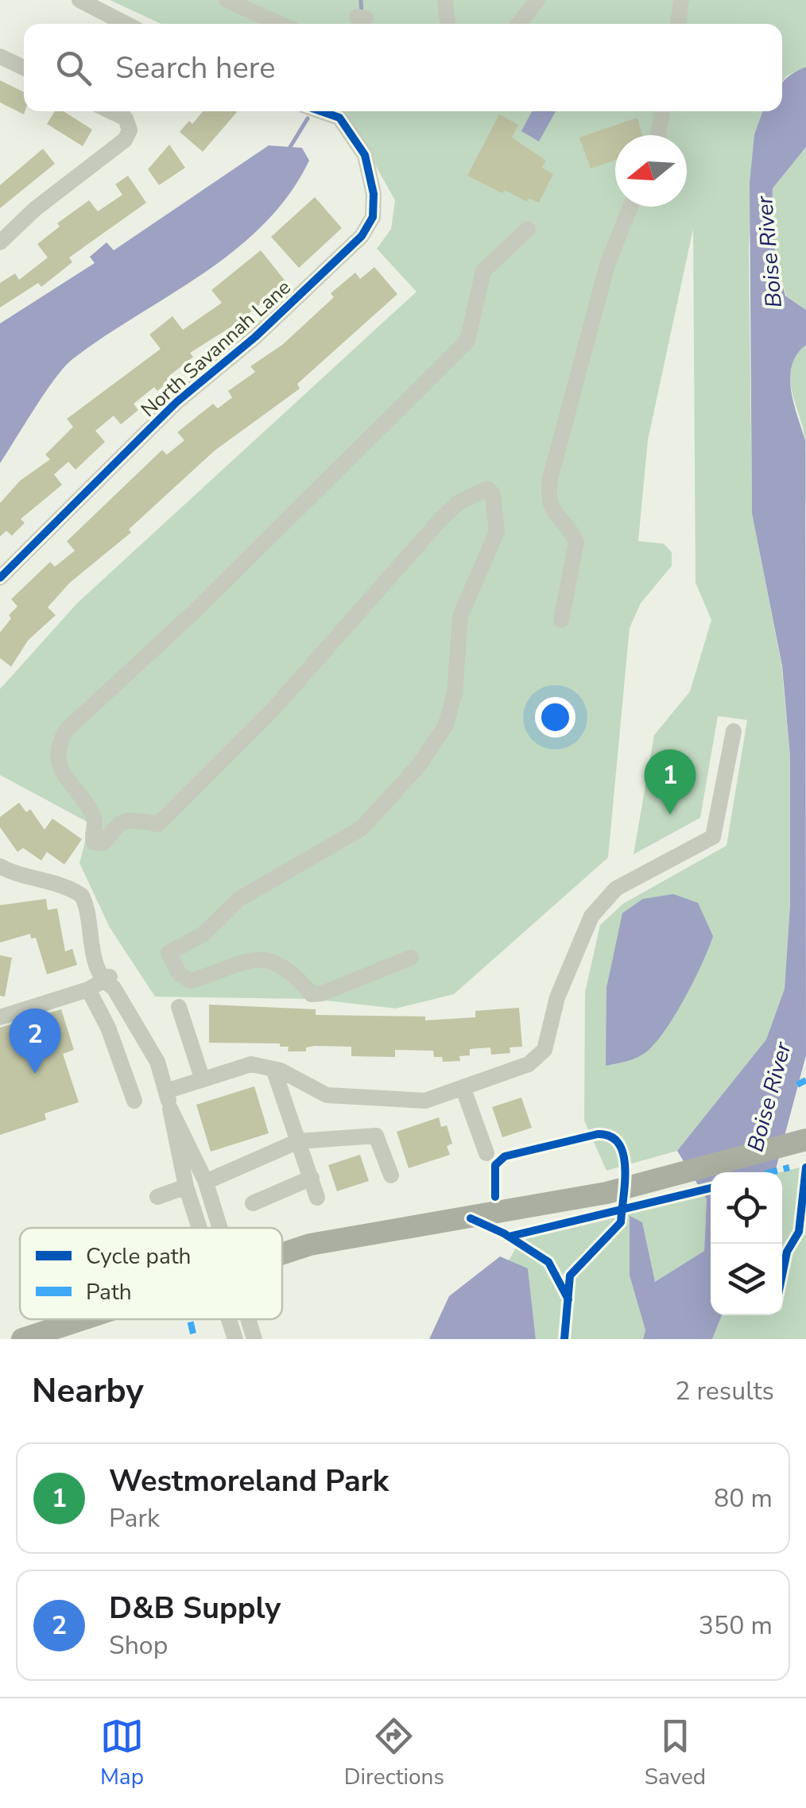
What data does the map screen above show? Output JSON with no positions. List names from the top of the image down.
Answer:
{
  "streets": {
    "street": ["North Savannah Lane"]
  },
  "water": ["Boise River"],
  "legend": ["Cycle path", "Path"],
  "north": "left",
  "page": {
    "search": "Search here",
    "pins": ["1", "2"],
    "heading": ["Nearby", "2 results"],
    "list": [
      {
        "mark": "1",
        "name": "Westmoreland Park",
        "note": "Park",
        "value": "80 m"
      },
      {
        "mark": "2",
        "name": "D&B Supply",
        "note": "Shop",
        "value": "350 m"
      }
    ],
    "nav": ["Map", "Directions", "Saved"]
  }
}
